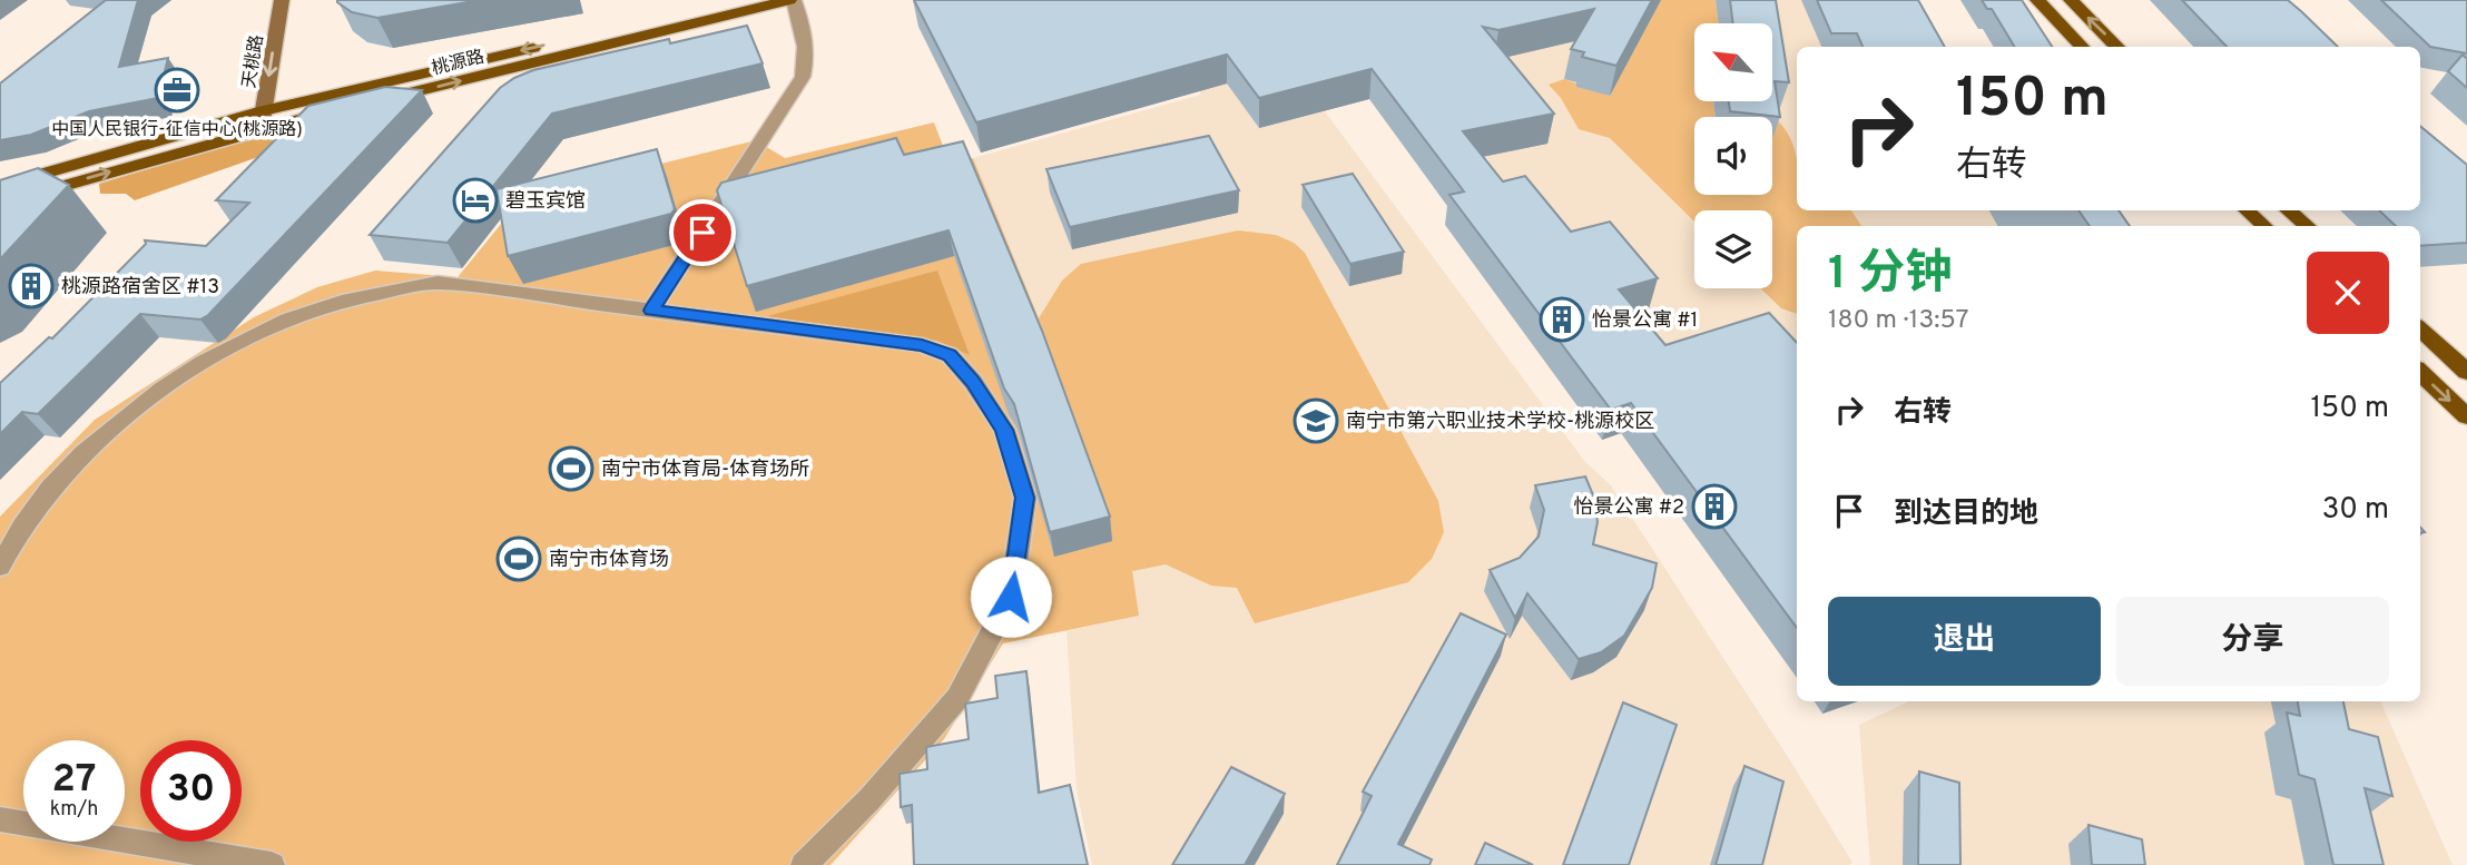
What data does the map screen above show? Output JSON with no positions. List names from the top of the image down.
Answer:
{
  "streets": {
    "main road": ["天桃路", "桃源路"]
  },
  "crossings": [
    ["天桃路", "桃源路"]
  ],
  "one_way": ["天桃路"],
  "places": {
    "office": ["中国人民银行-征信中心(桃源路)"],
    "hotel": ["碧玉宾馆"],
    "building": ["桃源路宿舍区 #13", "怡景公寓 #1", "怡景公寓 #2"],
    "school or university": ["南宁市第六职业技术学校-桃源校区"],
    "sports": ["南宁市体育局-体育场所", "南宁市体育场"]
  },
  "north": "top left",
  "page": {
    "turn": ["150 m", "右转"],
    "heading": ["1 分钟", "180 m · 13:57"],
    "list": [
      {
        "name": "右转",
        "value": "150 m"
      },
      {
        "name": "到达目的地",
        "value": "30 m"
      }
    ],
    "buttons": ["退出", "分享"],
    "speed": "27 km/h",
    "limit": "30"
  }
}
